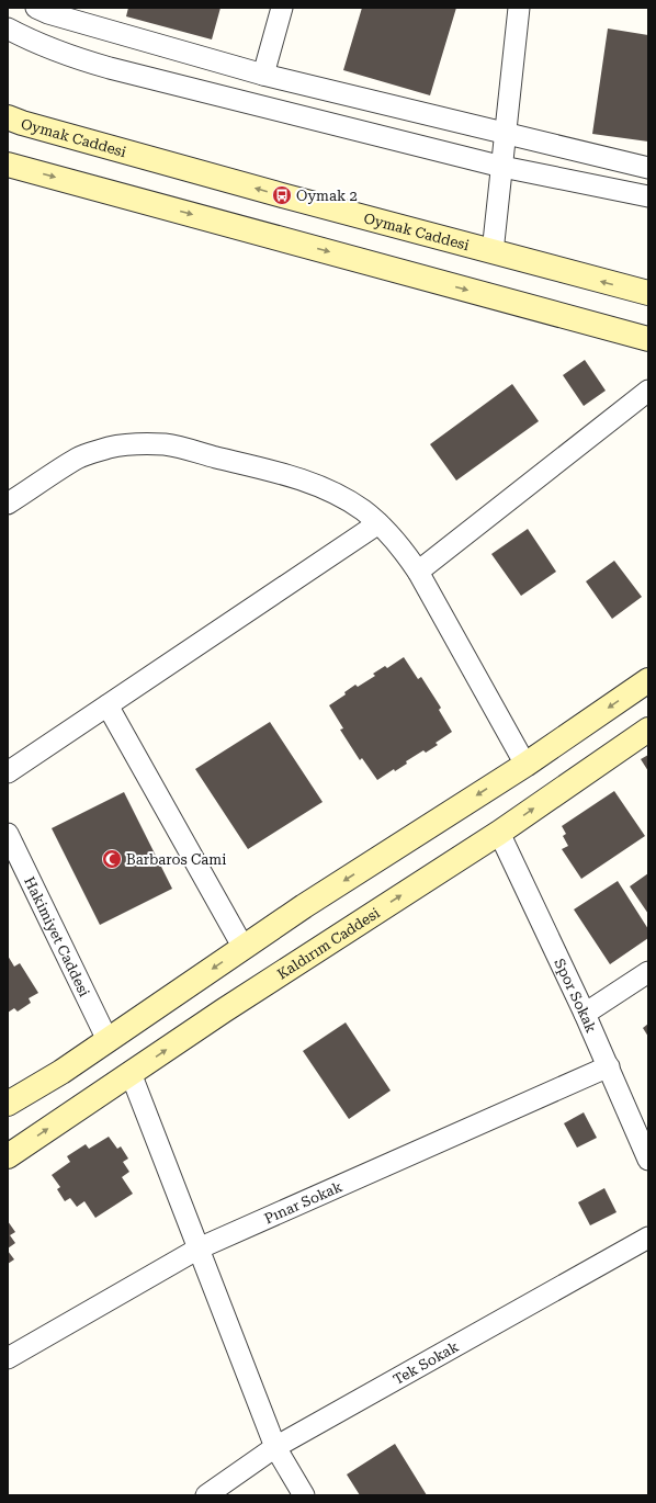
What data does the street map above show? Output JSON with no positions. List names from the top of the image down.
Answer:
{
  "streets": {
    "street": [
      "Oymak Caddesi",
      "Hakimiyet Caddesi",
      "Kaldırım Caddesi",
      "Spor Sokak",
      "Pınar Sokak",
      "Tek Sokak"
    ]
  },
  "crossings": [
    ["Kaldırım Caddesi", "Spor Sokak"],
    ["Spor Sokak", "Pınar Sokak"]
  ],
  "places": {
    "bus stop": ["Oymak 2"],
    "mosque": ["Barbaros Cami"]
  }
}
